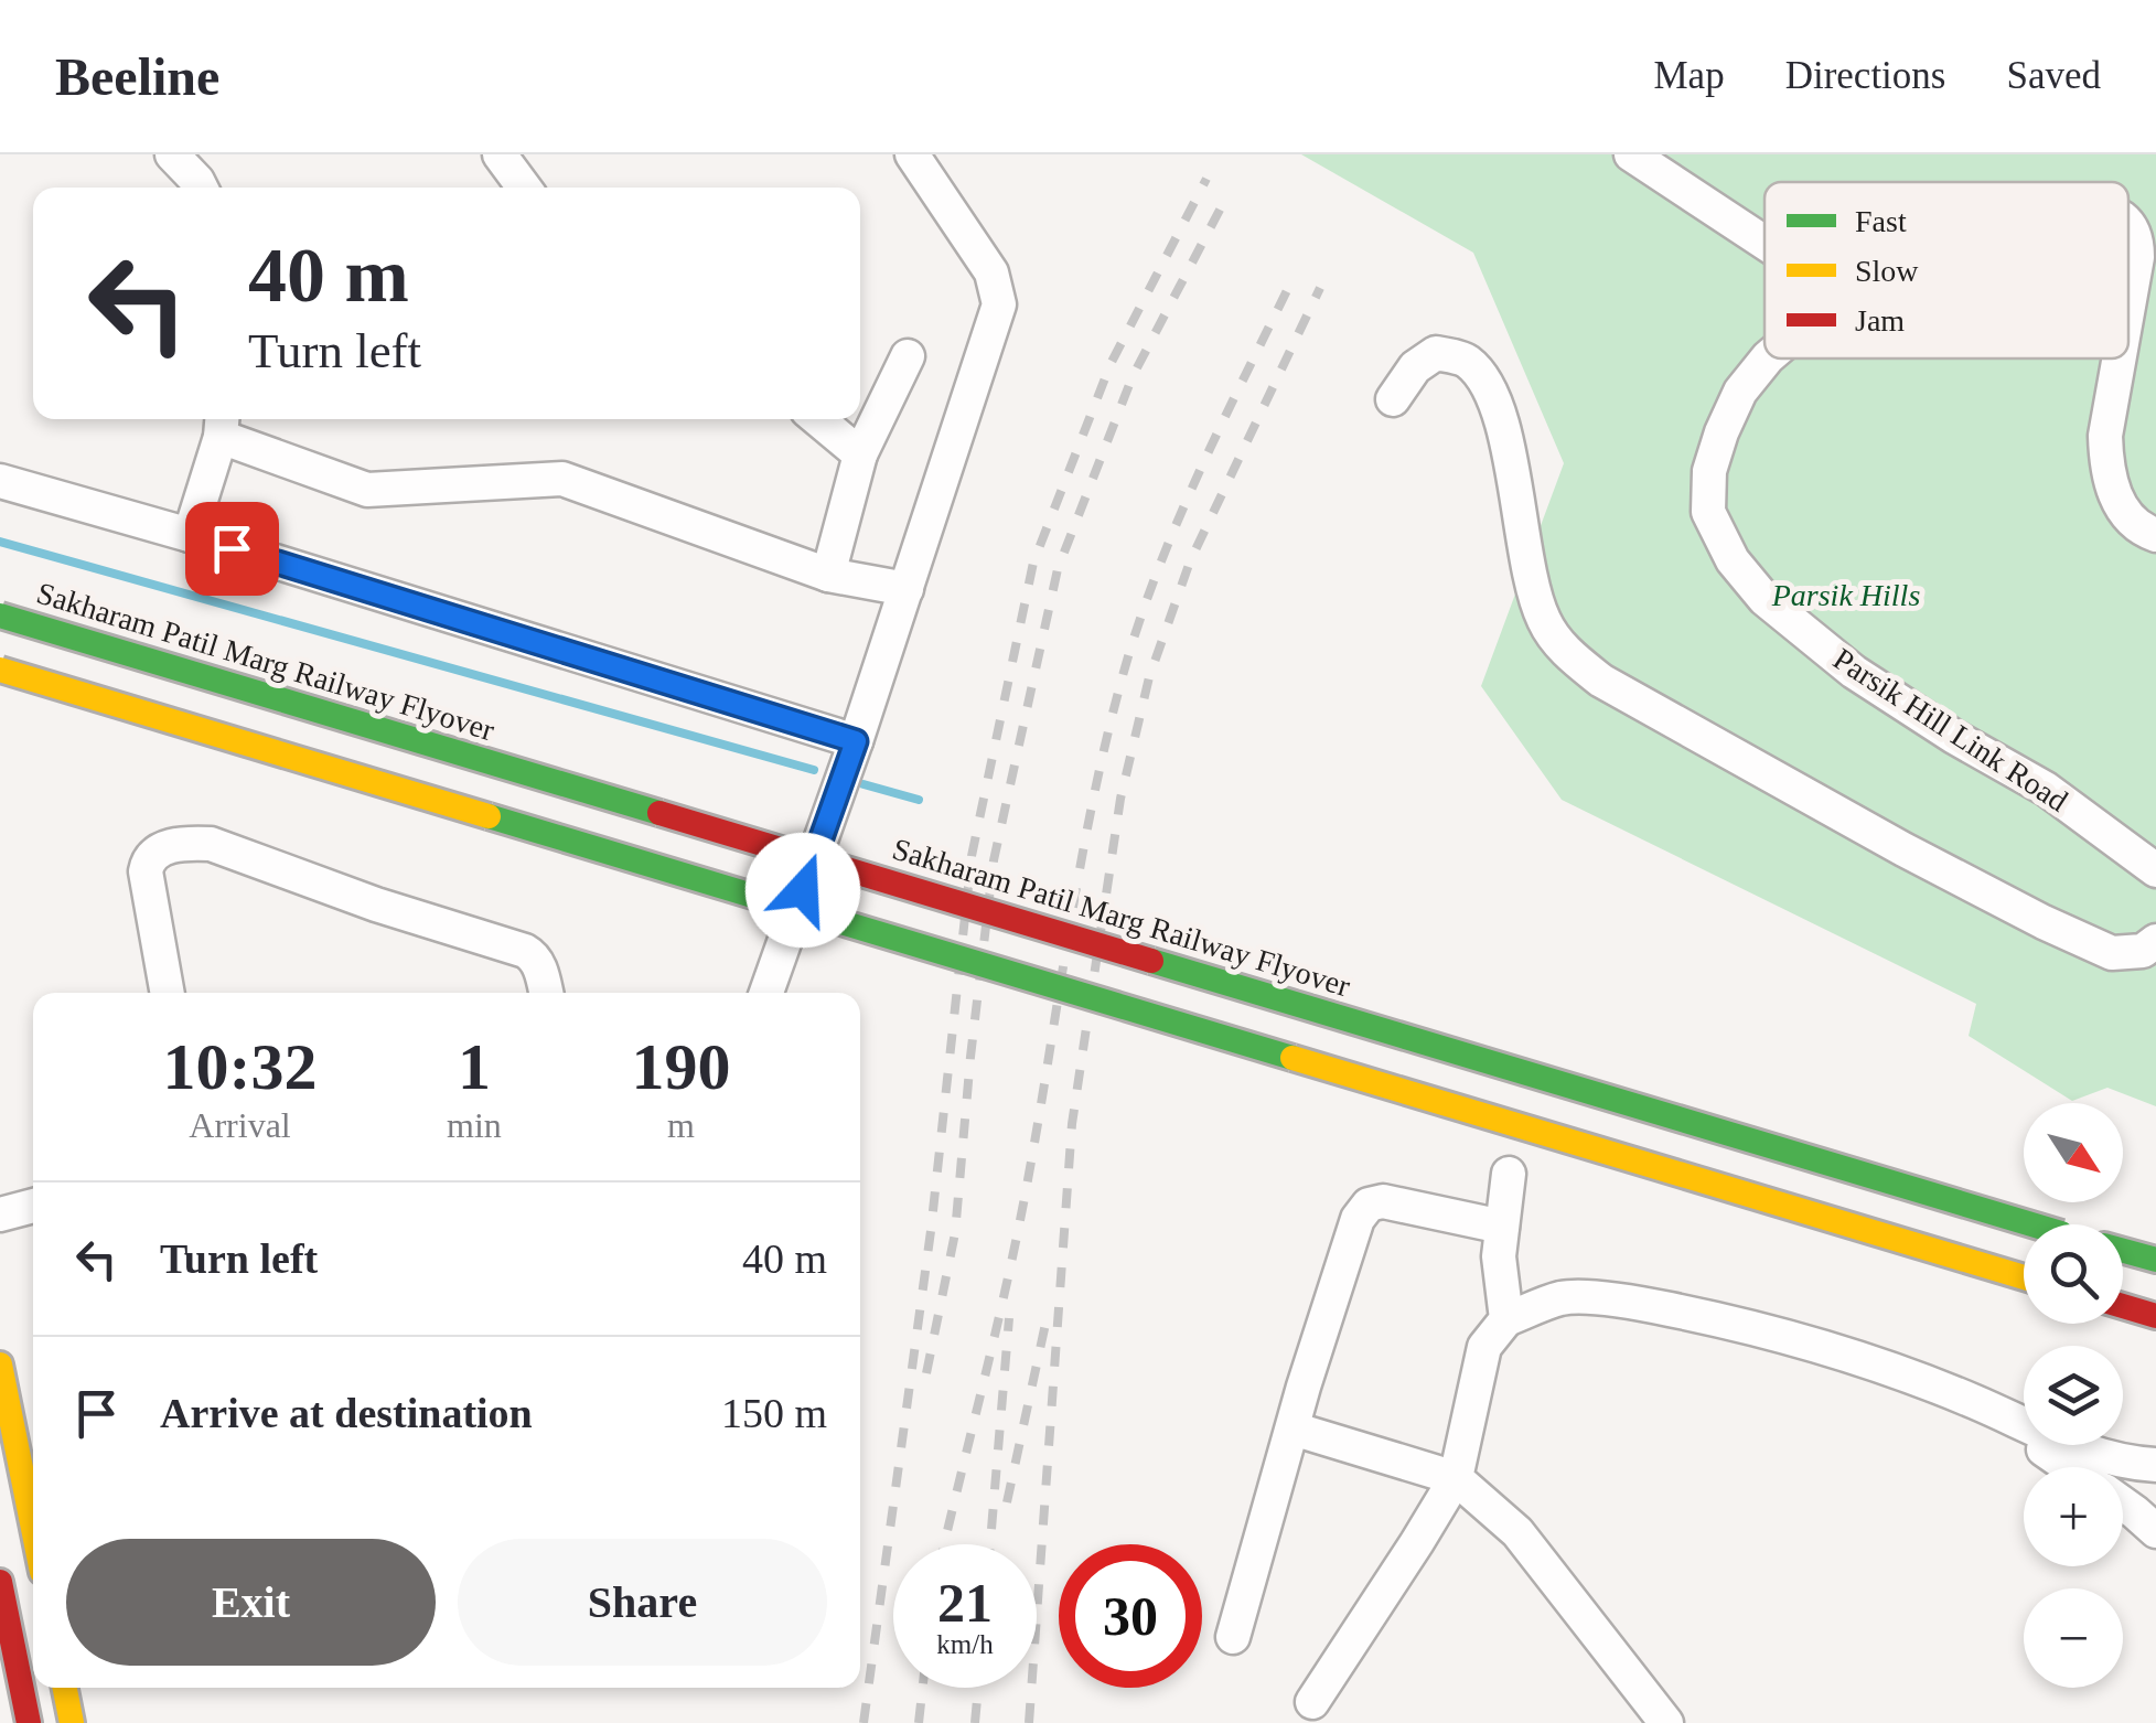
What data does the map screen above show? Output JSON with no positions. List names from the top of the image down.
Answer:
{
  "streets": {
    "main road": ["Sakharam Patil Marg Railway Flyover"],
    "street": ["Parsik Hill Link Road"]
  },
  "parks": ["Parsik Hills"],
  "legend": ["Fast", "Slow", "Jam"],
  "north": "bottom right",
  "page": {
    "header": "Beeline",
    "nav": ["Map", "Directions", "Saved"],
    "turn": ["40 m", "Turn left"],
    "eta": [
      "10:32",
      "Arrival",
      "1",
      "min",
      "190",
      "m"
    ],
    "map_buttons": ["+", "−"],
    "list": [
      {
        "name": "Turn left",
        "value": "40 m"
      },
      {
        "name": "Arrive at destination",
        "value": "150 m"
      }
    ],
    "buttons": ["Exit", "Share"],
    "speed": "21 km/h",
    "limit": "30"
  }
}
